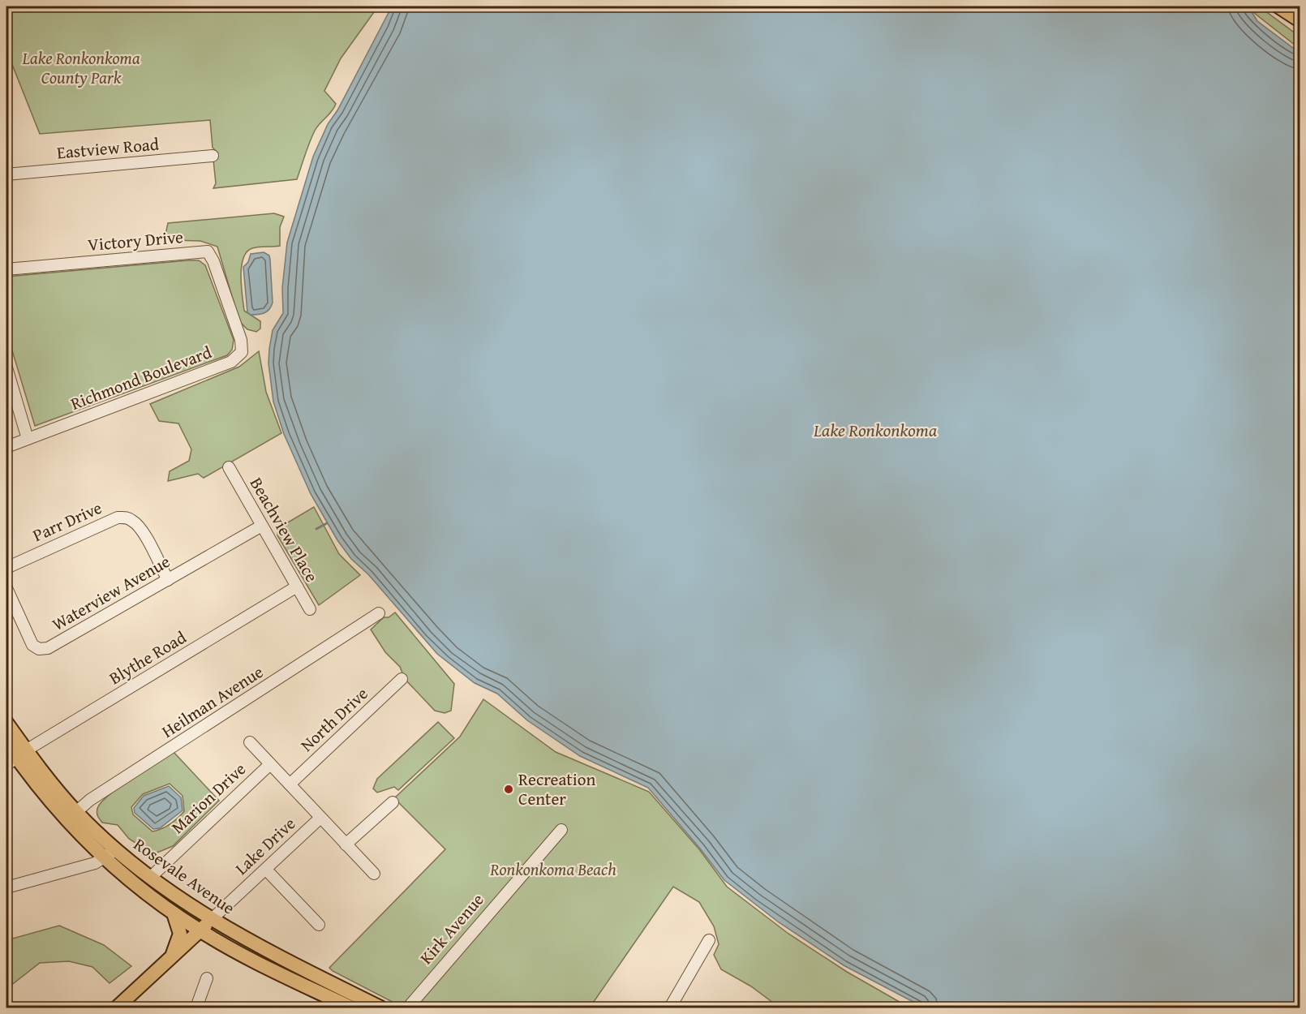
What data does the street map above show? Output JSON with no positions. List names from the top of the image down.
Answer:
{
  "streets": {
    "main road": ["Rosevale Avenue"],
    "street": [
      "Eastview Road",
      "Victory Drive",
      "Richmond Boulevard",
      "Parr Drive",
      "Beachview Place",
      "Waterview Avenue",
      "Blythe Road",
      "Heilman Avenue",
      "North Drive",
      "Marion Drive",
      "Lake Drive",
      "Kirk Avenue"
    ]
  },
  "crossings": [
    ["Victory Drive", "Richmond Boulevard"],
    ["Parr Drive", "Waterview Avenue"],
    ["Beachview Place", "Waterview Avenue"],
    ["Beachview Place", "Blythe Road"],
    ["Blythe Road", "Rosevale Avenue"],
    ["Heilman Avenue", "Rosevale Avenue"],
    ["Marion Drive", "Rosevale Avenue"],
    ["Lake Drive", "Rosevale Avenue"]
  ],
  "water": ["Lake Ronkonkoma"],
  "parks": ["Lake Ronkonkoma County Park", "Ronkonkoma Beach"],
  "places": ["Recreation Center"]
}
